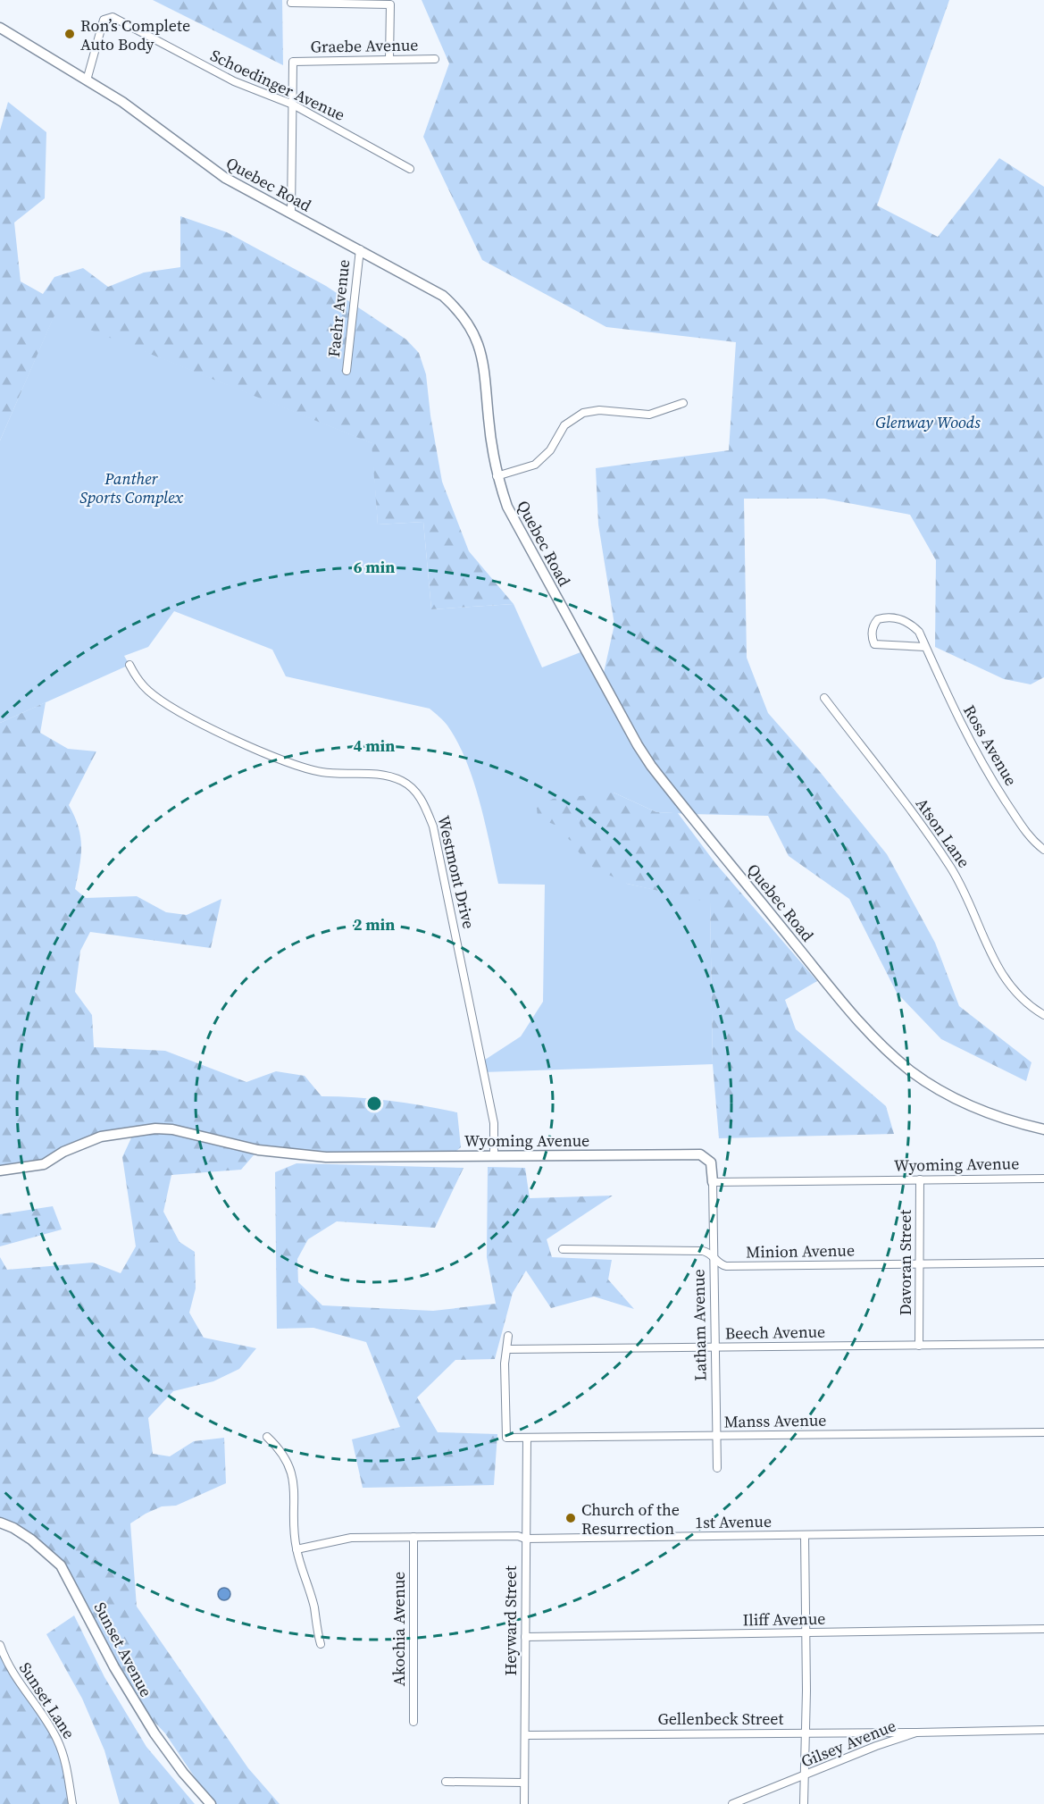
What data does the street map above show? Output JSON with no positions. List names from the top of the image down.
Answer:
{
  "streets": {
    "street": [
      "Graebe Avenue",
      "Schoedinger Avenue",
      "Quebec Road",
      "Faehr Avenue",
      "Ross Avenue",
      "Atson Lane",
      "Westmont Drive",
      "Wyoming Avenue",
      "Minion Avenue",
      "Davoran Street",
      "Latham Avenue",
      "Beech Avenue",
      "Manss Avenue",
      "1st Avenue",
      "Iliff Avenue",
      "Heyward Street",
      "Akochia Avenue",
      "Sunset Avenue",
      "Sunset Lane",
      "Gellenbeck Street",
      "Gilsey Avenue"
    ]
  },
  "crossings": [
    ["Graebe Avenue", "Schoedinger Avenue"],
    ["Schoedinger Avenue", "Quebec Road"],
    ["Quebec Road", "Faehr Avenue"],
    ["Westmont Drive", "Wyoming Avenue"],
    ["Wyoming Avenue", "Davoran Street"],
    ["Wyoming Avenue", "Latham Avenue"],
    ["Minion Avenue", "Davoran Street"],
    ["Minion Avenue", "Latham Avenue"],
    ["Davoran Street", "Beech Avenue"],
    ["Latham Avenue", "Beech Avenue"],
    ["Latham Avenue", "Manss Avenue"],
    ["Beech Avenue", "Manss Avenue"],
    ["Manss Avenue", "Heyward Street"],
    ["1st Avenue", "Heyward Street"],
    ["1st Avenue", "Akochia Avenue"],
    ["Iliff Avenue", "Heyward Street"],
    ["Heyward Street", "Gellenbeck Street"],
    ["Gellenbeck Street", "Gilsey Avenue"]
  ],
  "parks": ["Glenway Woods", "Panther Sports Complex"],
  "places": ["Ron’s Complete Auto Body", "Church of the Resurrection"],
  "rings": ["6 min", "4 min", "2 min"]
}
